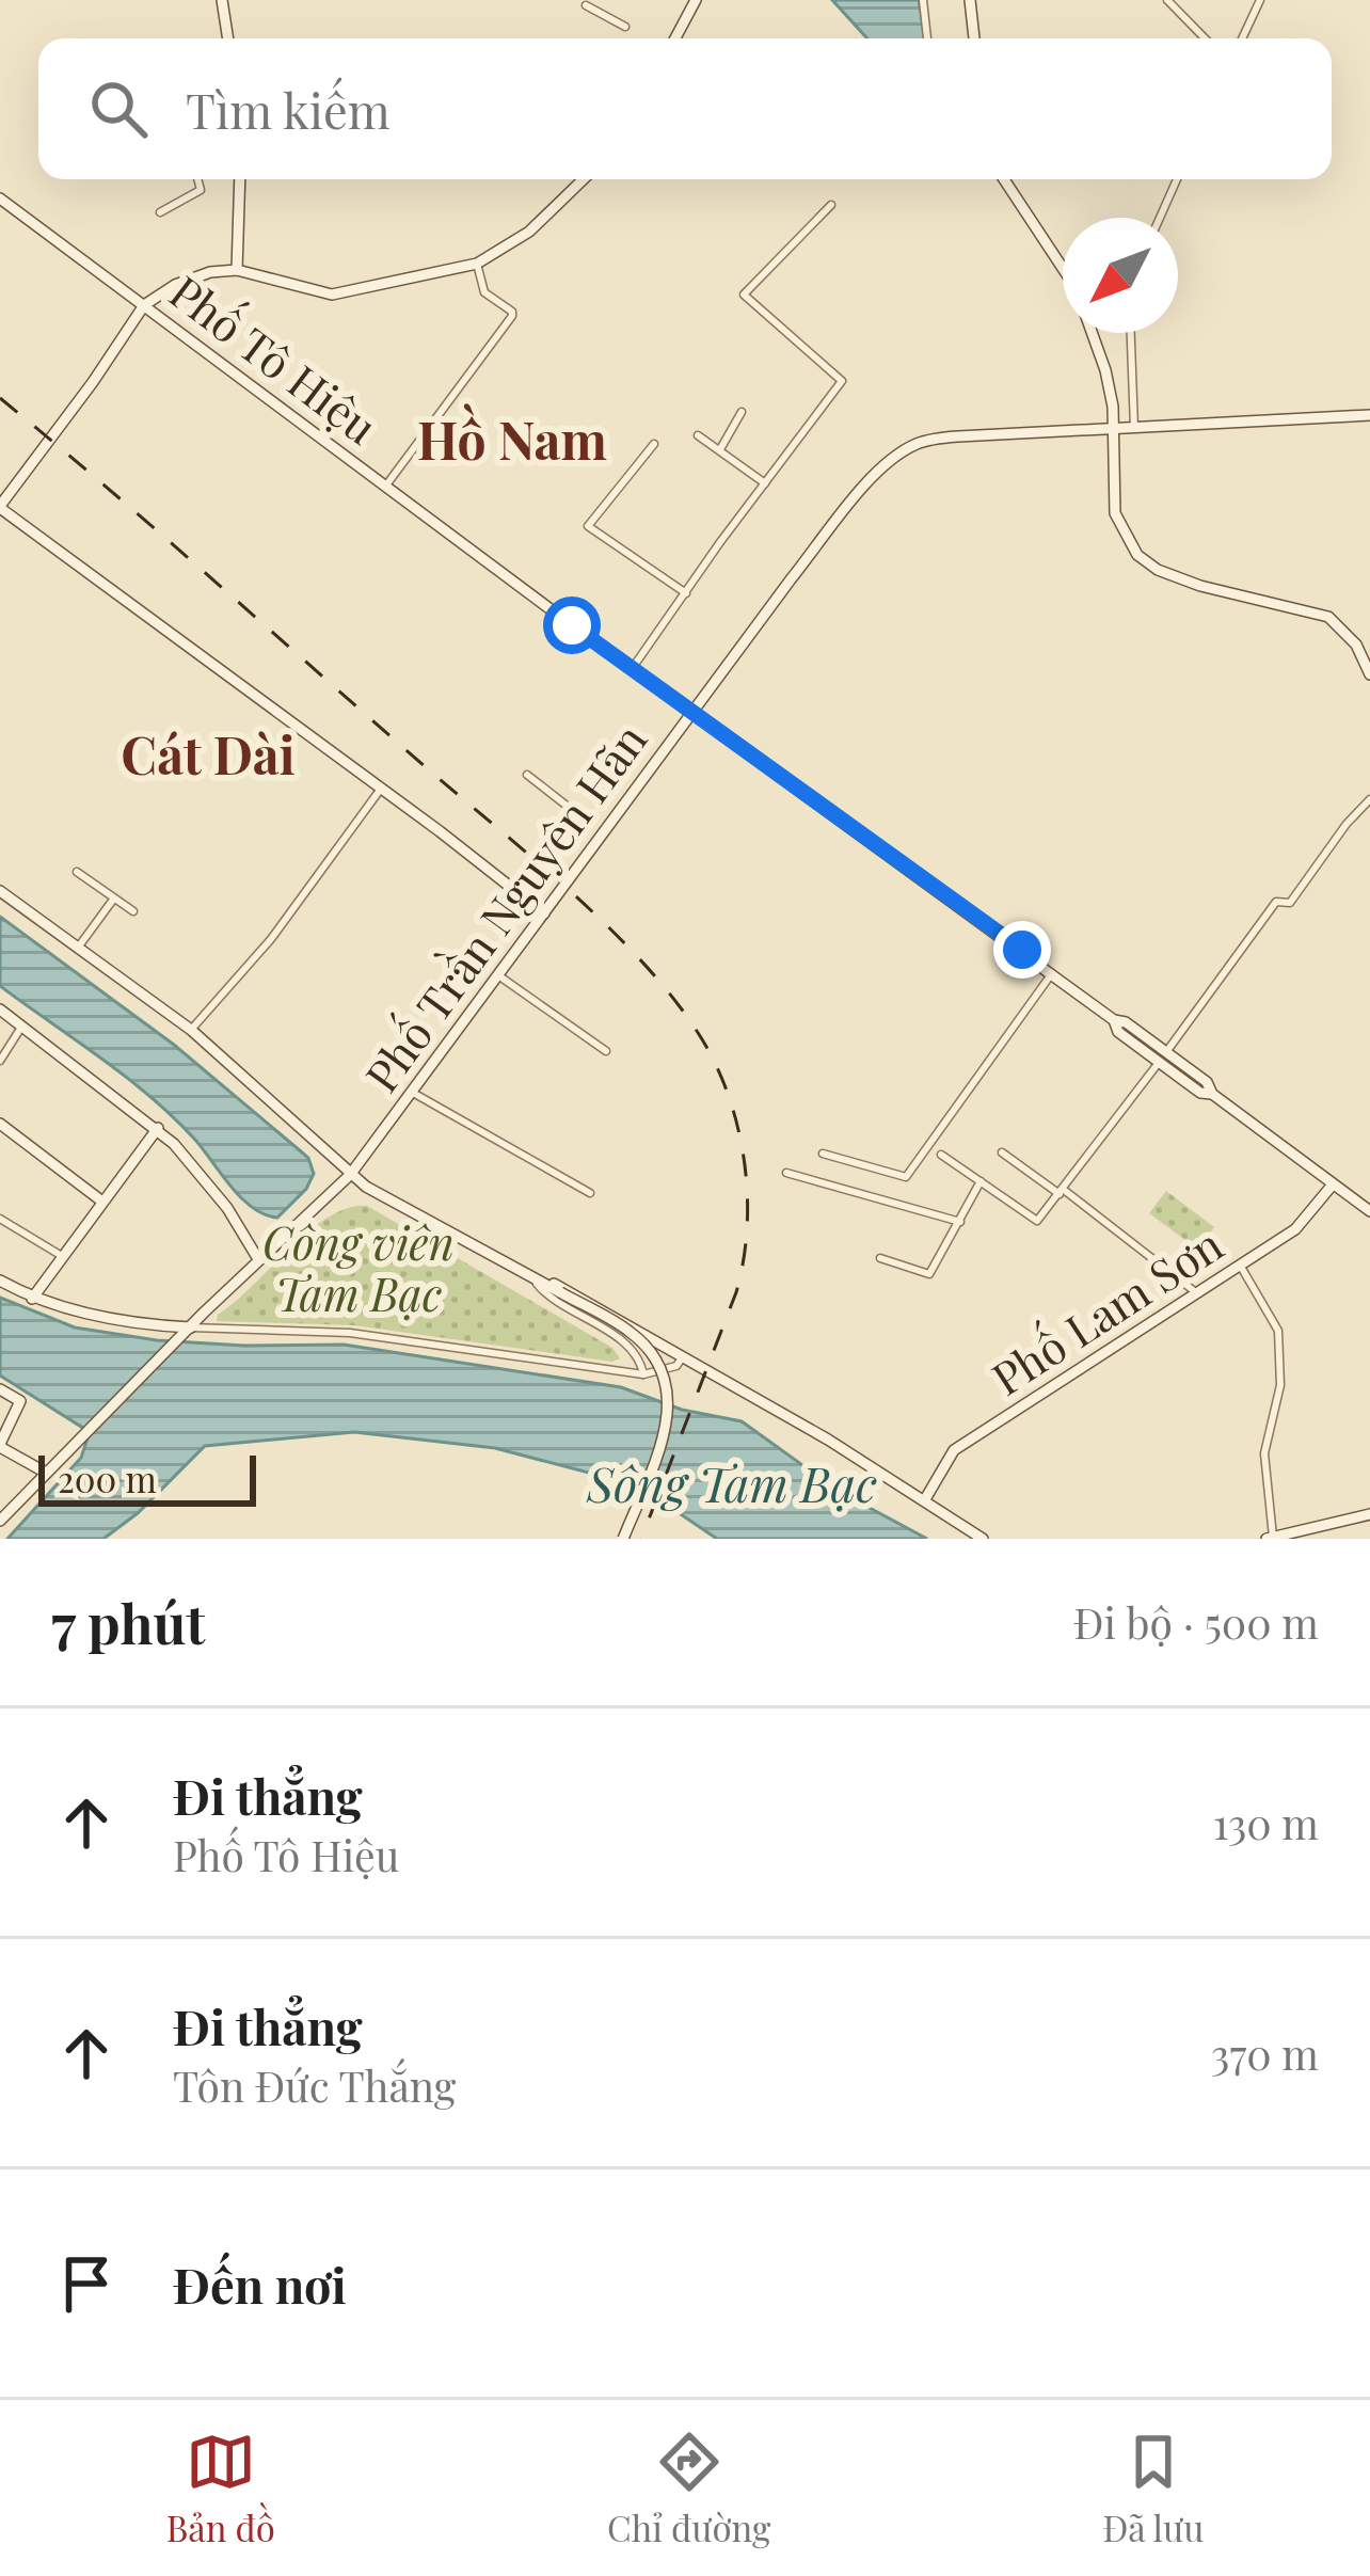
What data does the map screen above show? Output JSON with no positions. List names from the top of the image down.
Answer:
{
  "streets": {
    "main road": ["Phố Tô Hiệu", "Phố Trần Nguyên Hãn", "Phố Lam Sơn"]
  },
  "crossings": [
    ["Phố Tô Hiệu", "Phố Trần Nguyên Hãn"],
    ["Phố Tô Hiệu", "Phố Lam Sơn"]
  ],
  "districts": ["Hồ Nam", "Cát Dài"],
  "water": ["Sông Tam Bạc"],
  "parks": ["Công viên Tam Bạc"],
  "scale_bar": "200 m",
  "north": "bottom left",
  "page": {
    "search": "Tìm kiếm",
    "scale": "200 m",
    "heading": ["7 phút", "Đi bộ · 500 m"],
    "list": [
      ["Đi thẳng", "Phố Tô Hiệu", "130 m"],
      ["Đi thẳng", "Tôn Đức Thắng", "370 m"],
      "Đến nơi"
    ],
    "nav": ["Bản đồ", "Chỉ đường", "Đã lưu"]
  }
}
